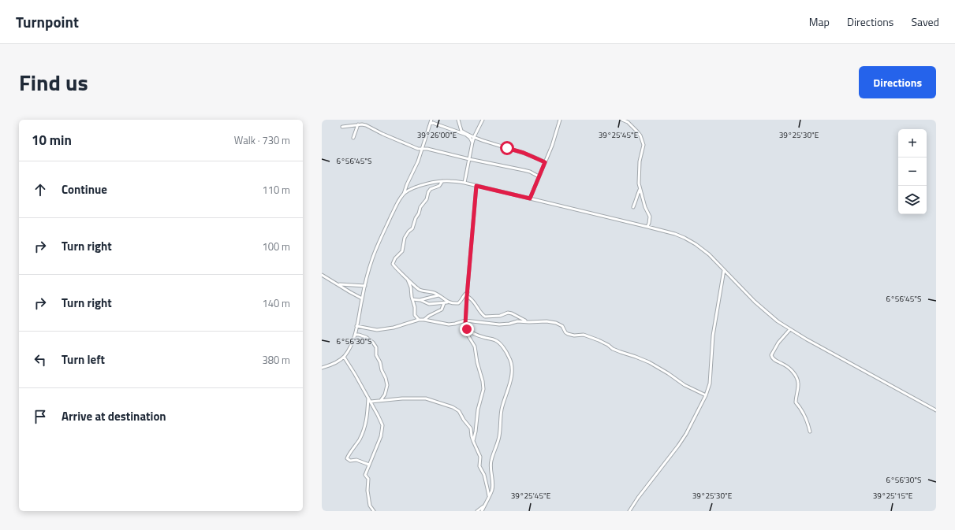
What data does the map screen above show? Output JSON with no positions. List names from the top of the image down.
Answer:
{
  "page": {
    "header": "Turnpoint",
    "nav": ["Map", "Directions", "Saved"],
    "title": "Find us",
    "buttons": "Directions",
    "heading": ["10 min", "Walk · 730 m"],
    "map_buttons": ["+", "−"],
    "list": [
      ["Continue", "110 m"],
      ["Turn right", "100 m"],
      ["Turn right", "140 m"],
      ["Turn left", "380 m"],
      "Arrive at destination"
    ]
  },
  "coordinates": [
    "39°26'00\"E",
    "39°25'45\"E",
    "39°25'30\"E",
    "6°56'45\"S",
    "6°56'30\"S",
    "39°25'15\"E"
  ]
}
